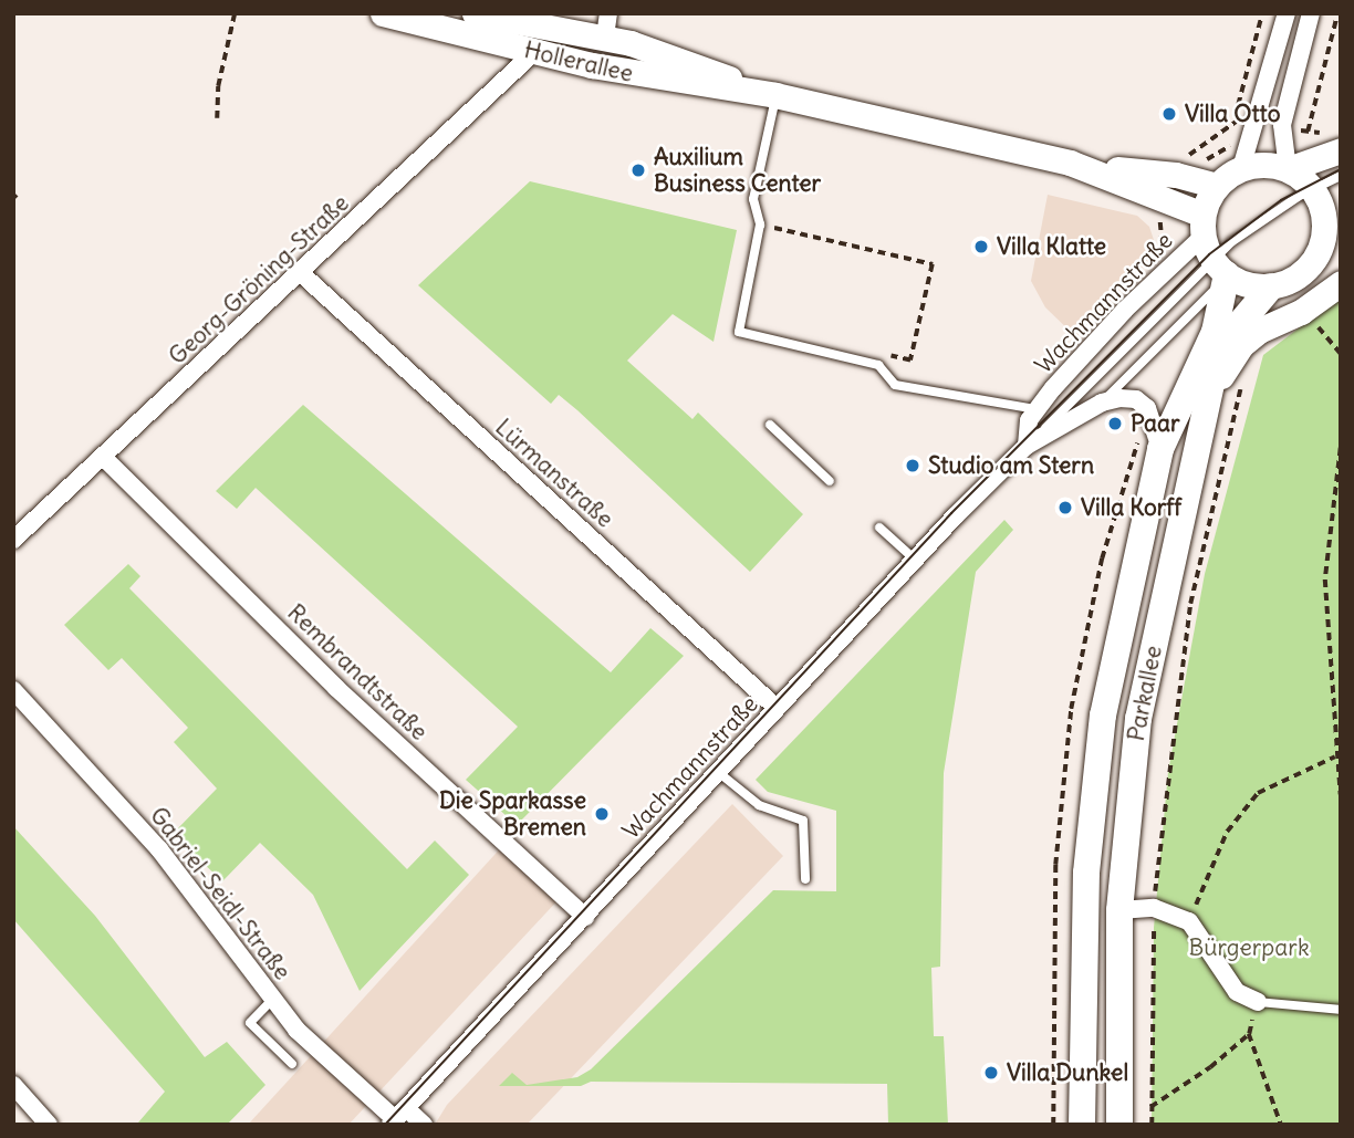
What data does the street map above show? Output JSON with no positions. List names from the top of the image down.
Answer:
{
  "streets": {
    "main road": ["Hollerallee", "Parkallee"],
    "street": [
      "Georg-Gröning-Straße",
      "Wachmannstraße",
      "Lürmanstraße",
      "Rembrandtstraße",
      "Gabriel-Seidl-Straße"
    ]
  },
  "crossings": [
    ["Hollerallee", "Georg-Gröning-Straße"],
    ["Hollerallee", "Wachmannstraße"],
    ["Hollerallee", "Parkallee"],
    ["Georg-Gröning-Straße", "Lürmanstraße"],
    ["Georg-Gröning-Straße", "Rembrandtstraße"],
    ["Wachmannstraße", "Lürmanstraße"],
    ["Wachmannstraße", "Rembrandtstraße"],
    ["Wachmannstraße", "Parkallee"],
    ["Wachmannstraße", "Gabriel-Seidl-Straße"]
  ],
  "parks": ["Bürgerpark"],
  "places": [
    "Villa Otto",
    "Auxilium Business Center",
    "Villa Klatte",
    "Paar",
    "Studio am Stern",
    "Villa Korff",
    "Die Sparkasse Bremen",
    "Villa Dunkel"
  ]
}
